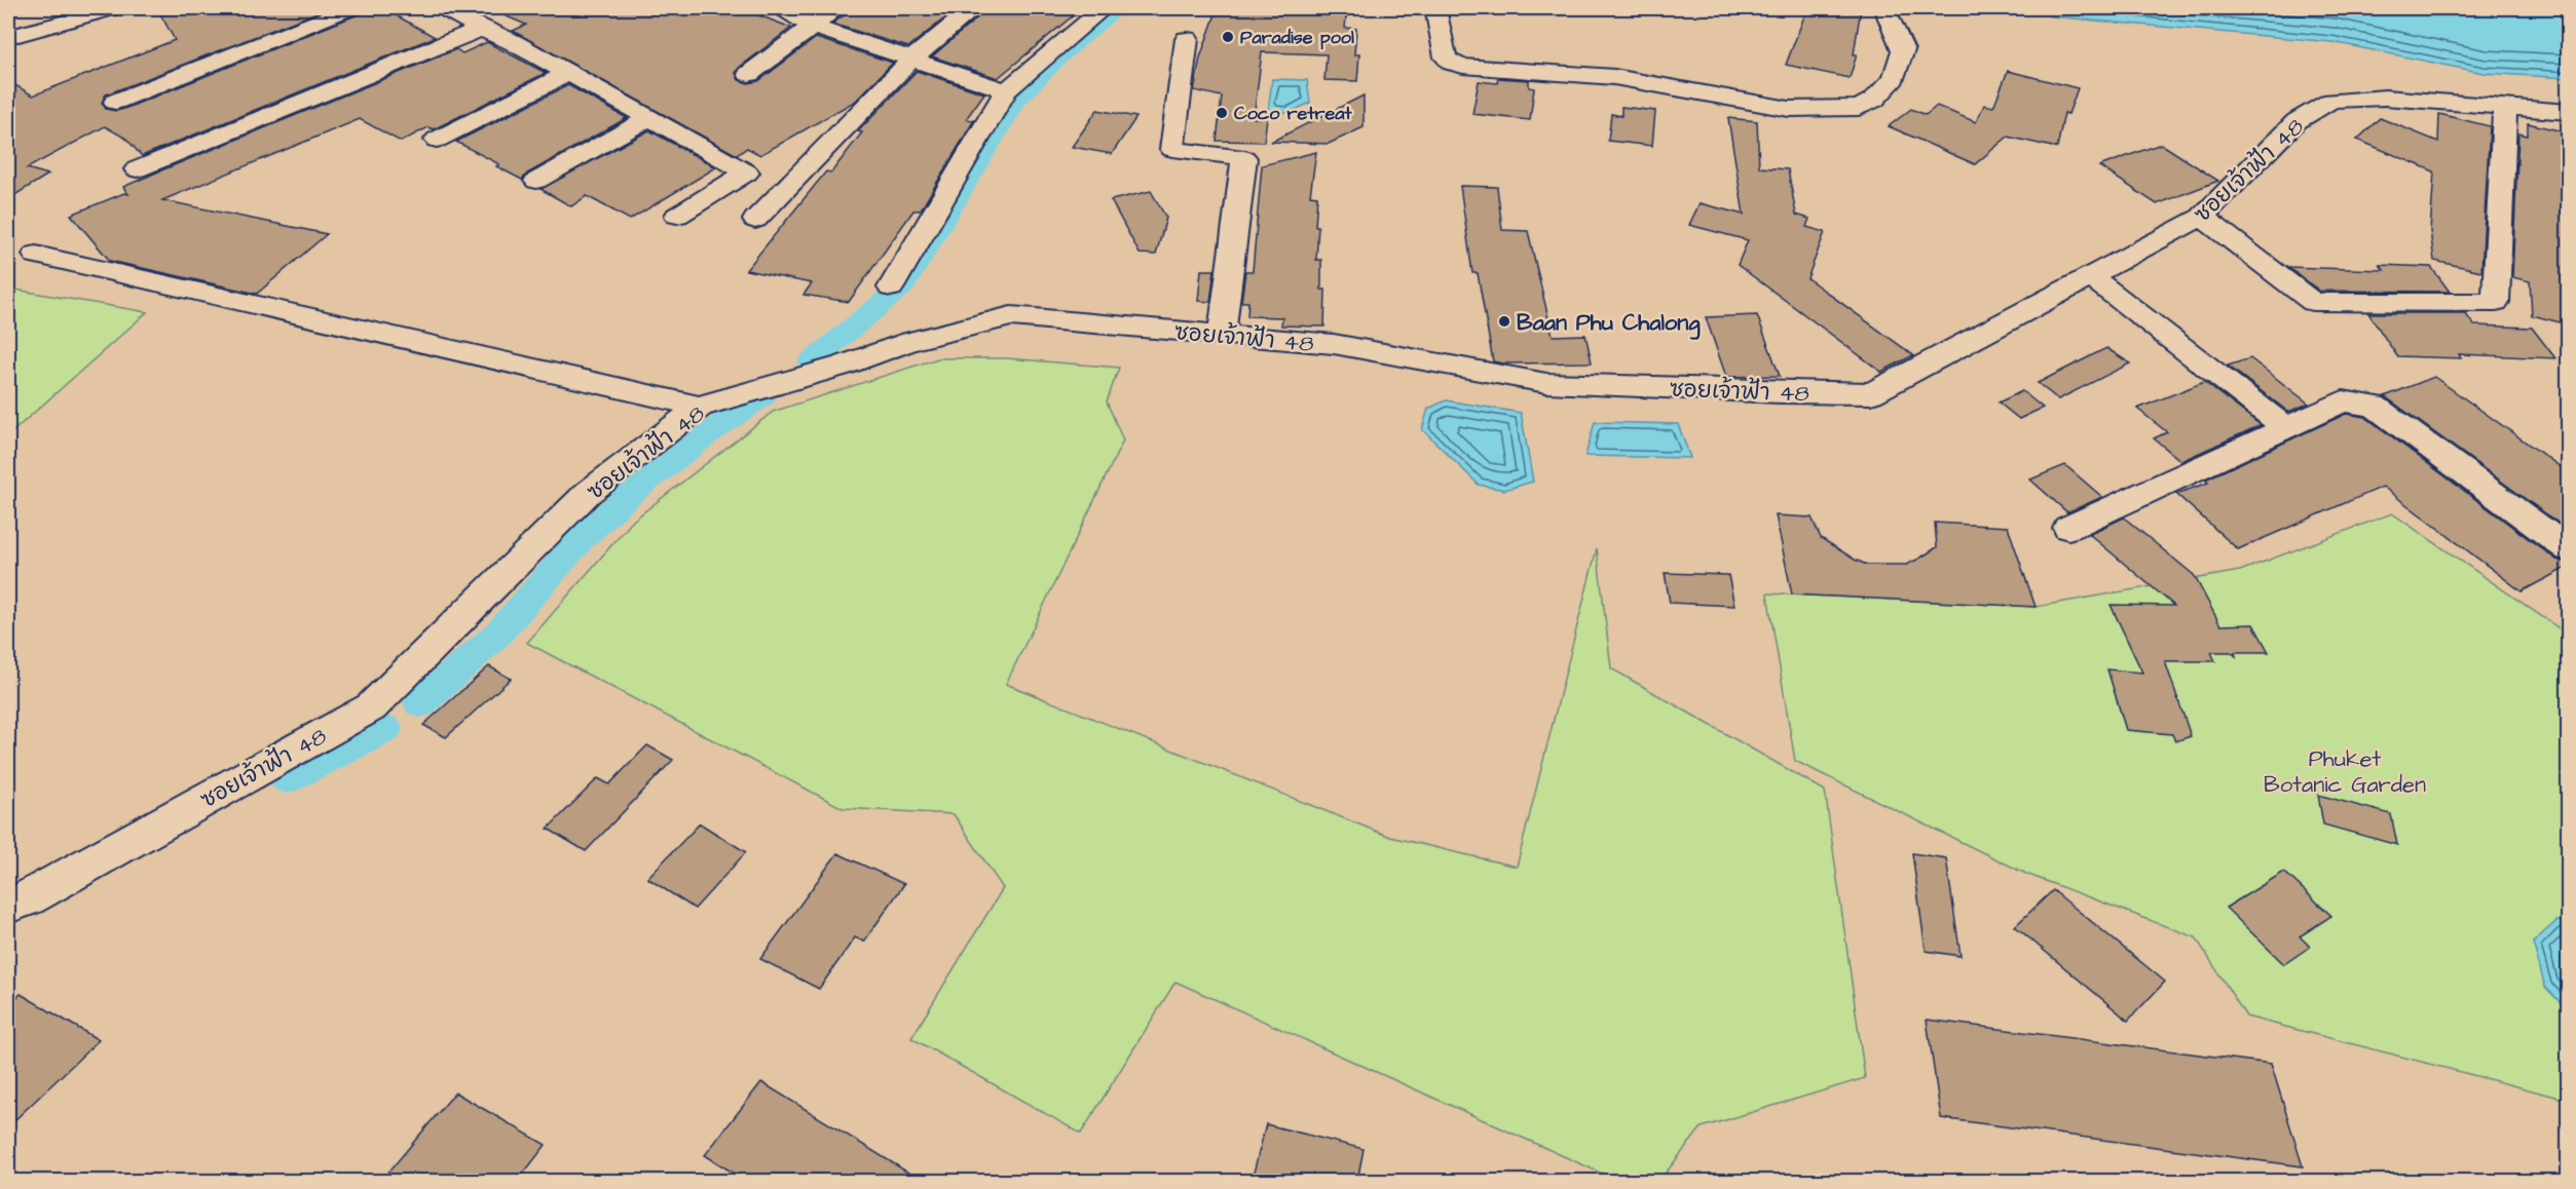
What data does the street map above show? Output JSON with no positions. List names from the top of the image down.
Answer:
{
  "streets": {
    "street": ["ซอยเจ้าฟ้า 48"]
  },
  "parks": ["Phuket Botanic Garden"],
  "places": ["Paradise pool", "Coco retreat", "Baan Phu Chalong"]
}
